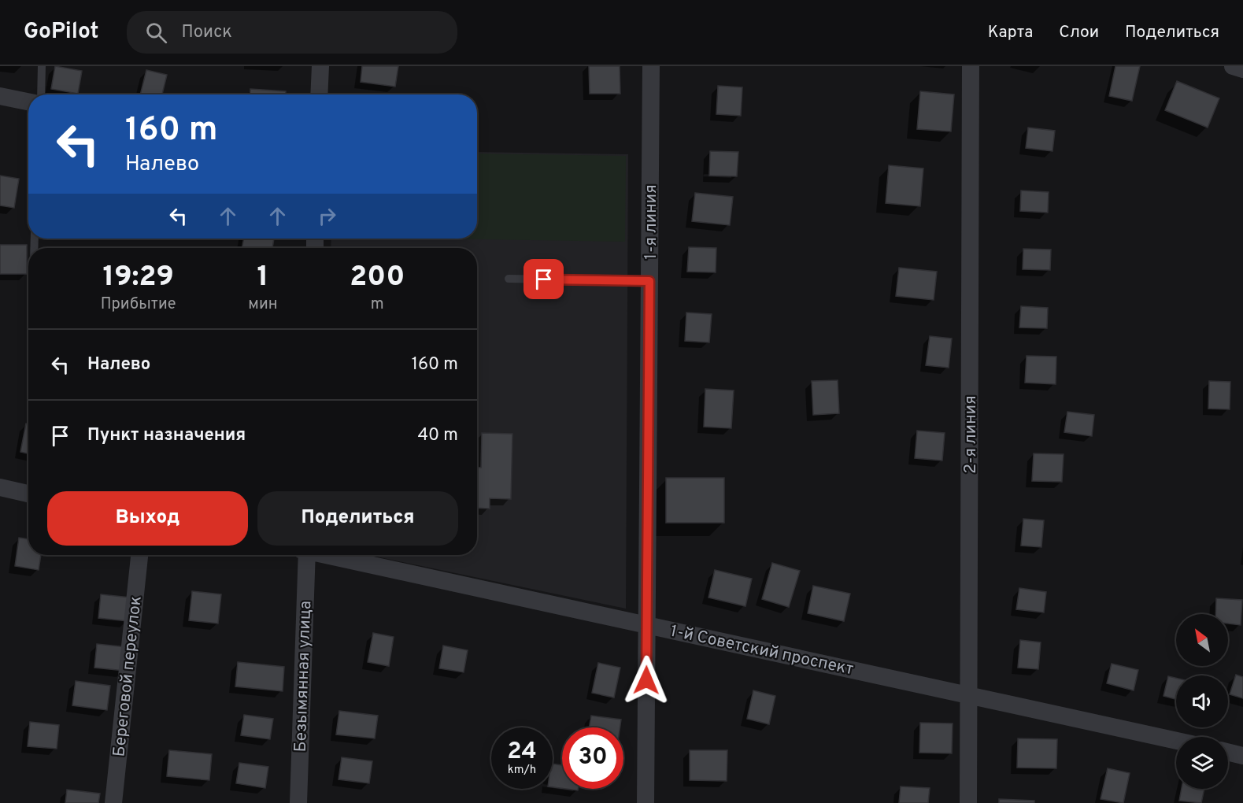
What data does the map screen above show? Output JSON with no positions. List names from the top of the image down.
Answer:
{
  "streets": {
    "street": [
      "1-я линия",
      "2-я линия",
      "1-й Советский проспект",
      "Береговой переулок",
      "Безымянная улица"
    ]
  },
  "crossings": [
    ["1-я линия", "1-й Советский проспект"],
    ["2-я линия", "1-й Советский проспект"]
  ],
  "north": "top left",
  "page": {
    "header": "GoPilot",
    "search": "Поиск",
    "nav": ["Карта", "Слои", "Поделиться"],
    "turn": ["160 m", "Налево"],
    "eta": [
      "19:29",
      "Прибытие",
      "1",
      "мин",
      "200",
      "m"
    ],
    "list": [
      {
        "name": "Налево",
        "value": "160 m"
      },
      {
        "name": "Пункт назначения",
        "value": "40 m"
      }
    ],
    "buttons": ["Выход", "Поделиться"],
    "speed": "24 km/h",
    "limit": "30"
  }
}
